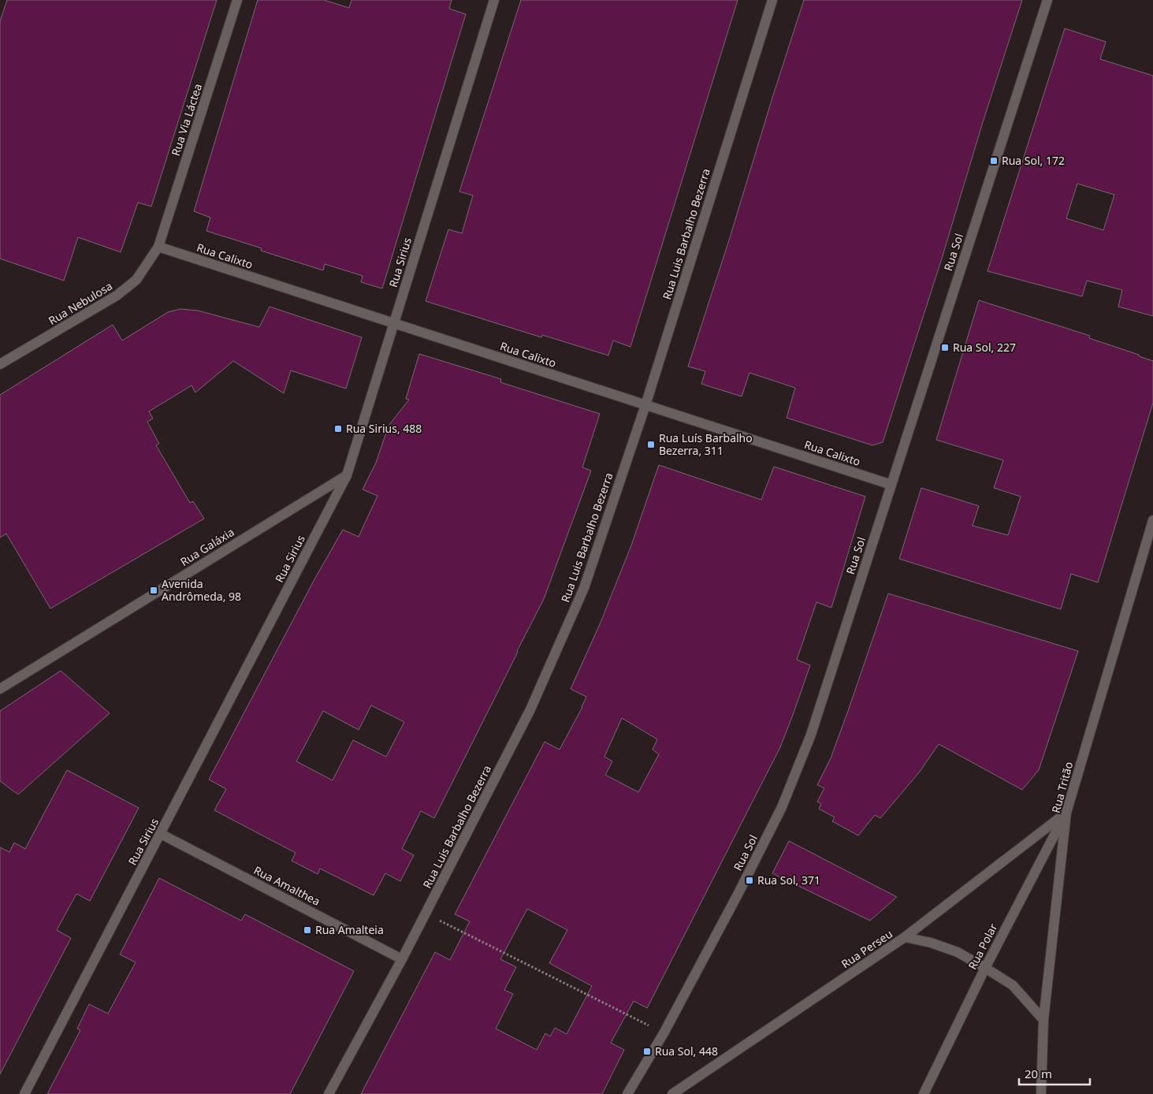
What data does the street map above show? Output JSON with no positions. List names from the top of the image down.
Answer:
{
  "streets": {
    "street": [
      "Rua Via Láctea",
      "Rua Luis Barbalho Bezerra",
      "Rua Sol",
      "Rua Calixto",
      "Rua Sirius",
      "Rua Nebulosa",
      "Rua Galáxia",
      "Rua Tritão",
      "Rua Amalthea",
      "Rua Polar",
      "Rua Perseu"
    ]
  },
  "crossings": [
    ["Rua Via Láctea", "Rua Calixto"],
    ["Rua Via Láctea", "Rua Nebulosa"],
    ["Rua Luis Barbalho Bezerra", "Rua Calixto"],
    ["Rua Luis Barbalho Bezerra", "Rua Amalthea"],
    ["Rua Sol", "Rua Calixto"],
    ["Rua Calixto", "Rua Sirius"],
    ["Rua Calixto", "Rua Nebulosa"],
    ["Rua Sirius", "Rua Galáxia"],
    ["Rua Sirius", "Rua Amalthea"],
    ["Rua Tritão", "Rua Polar"],
    ["Rua Tritão", "Rua Perseu"],
    ["Rua Polar", "Rua Perseu"]
  ],
  "places": {
    "transit": [
      "Rua Sol, 172",
      "Rua Sol, 227",
      "Rua Sirius, 488",
      "Rua Luís Barbalho Bezerra, 311",
      "Avenida Andrômeda, 98",
      "Rua Sol, 371",
      "Rua Amalteia",
      "Rua Sol, 448"
    ]
  },
  "scale_bar": "20 m"
}
